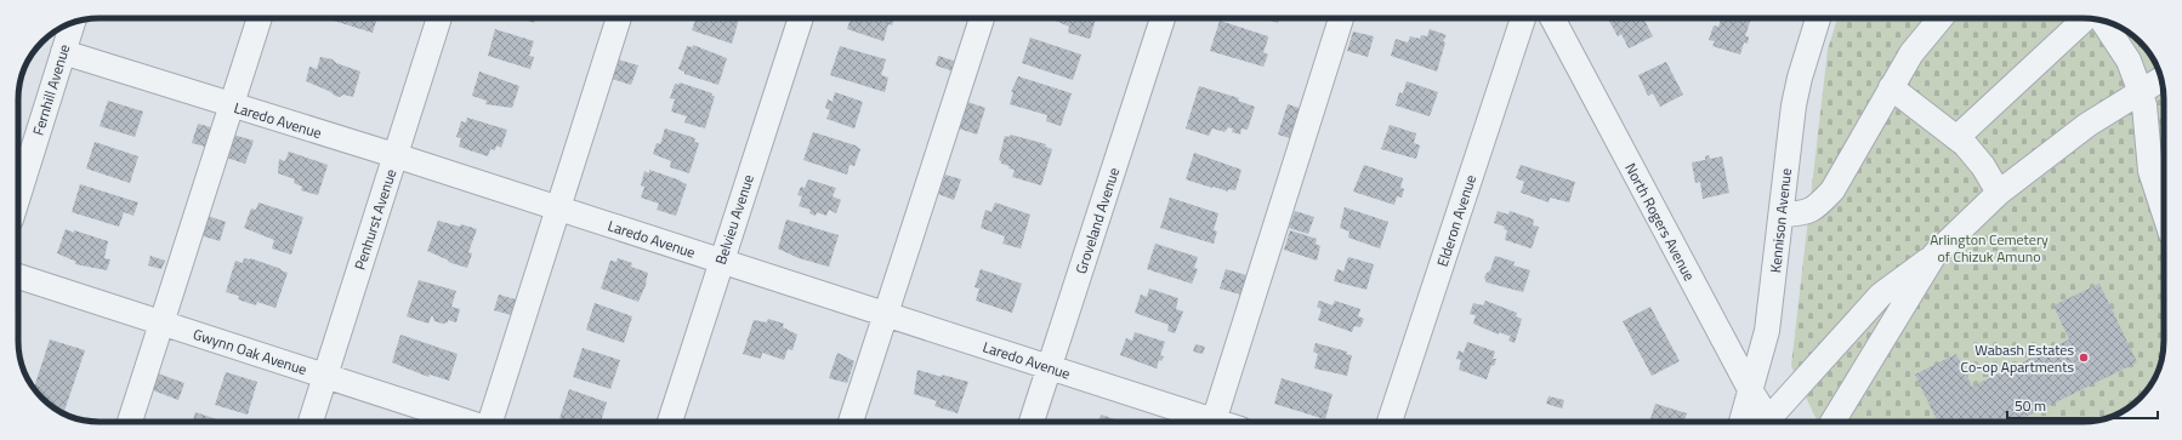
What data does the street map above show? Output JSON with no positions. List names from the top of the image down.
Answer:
{
  "streets": {
    "street": [
      "Fernhill Avenue",
      "Laredo Avenue",
      "Penhurst Avenue",
      "Belvieu Avenue",
      "Groveland Avenue",
      "Elderon Avenue",
      "Kennison Avenue",
      "North Rogers Avenue",
      "Gwynn Oak Avenue"
    ]
  },
  "crossings": [
    ["Fernhill Avenue", "Laredo Avenue"],
    ["Laredo Avenue", "Penhurst Avenue"],
    ["Laredo Avenue", "Belvieu Avenue"],
    ["Laredo Avenue", "Groveland Avenue"],
    ["Penhurst Avenue", "Gwynn Oak Avenue"],
    ["Kennison Avenue", "North Rogers Avenue"]
  ],
  "parks": ["Arlington Cemetery of Chizuk Amuno"],
  "places": ["Wabash Estates Co-op Apartments"],
  "scale_bar": "50 m"
}
